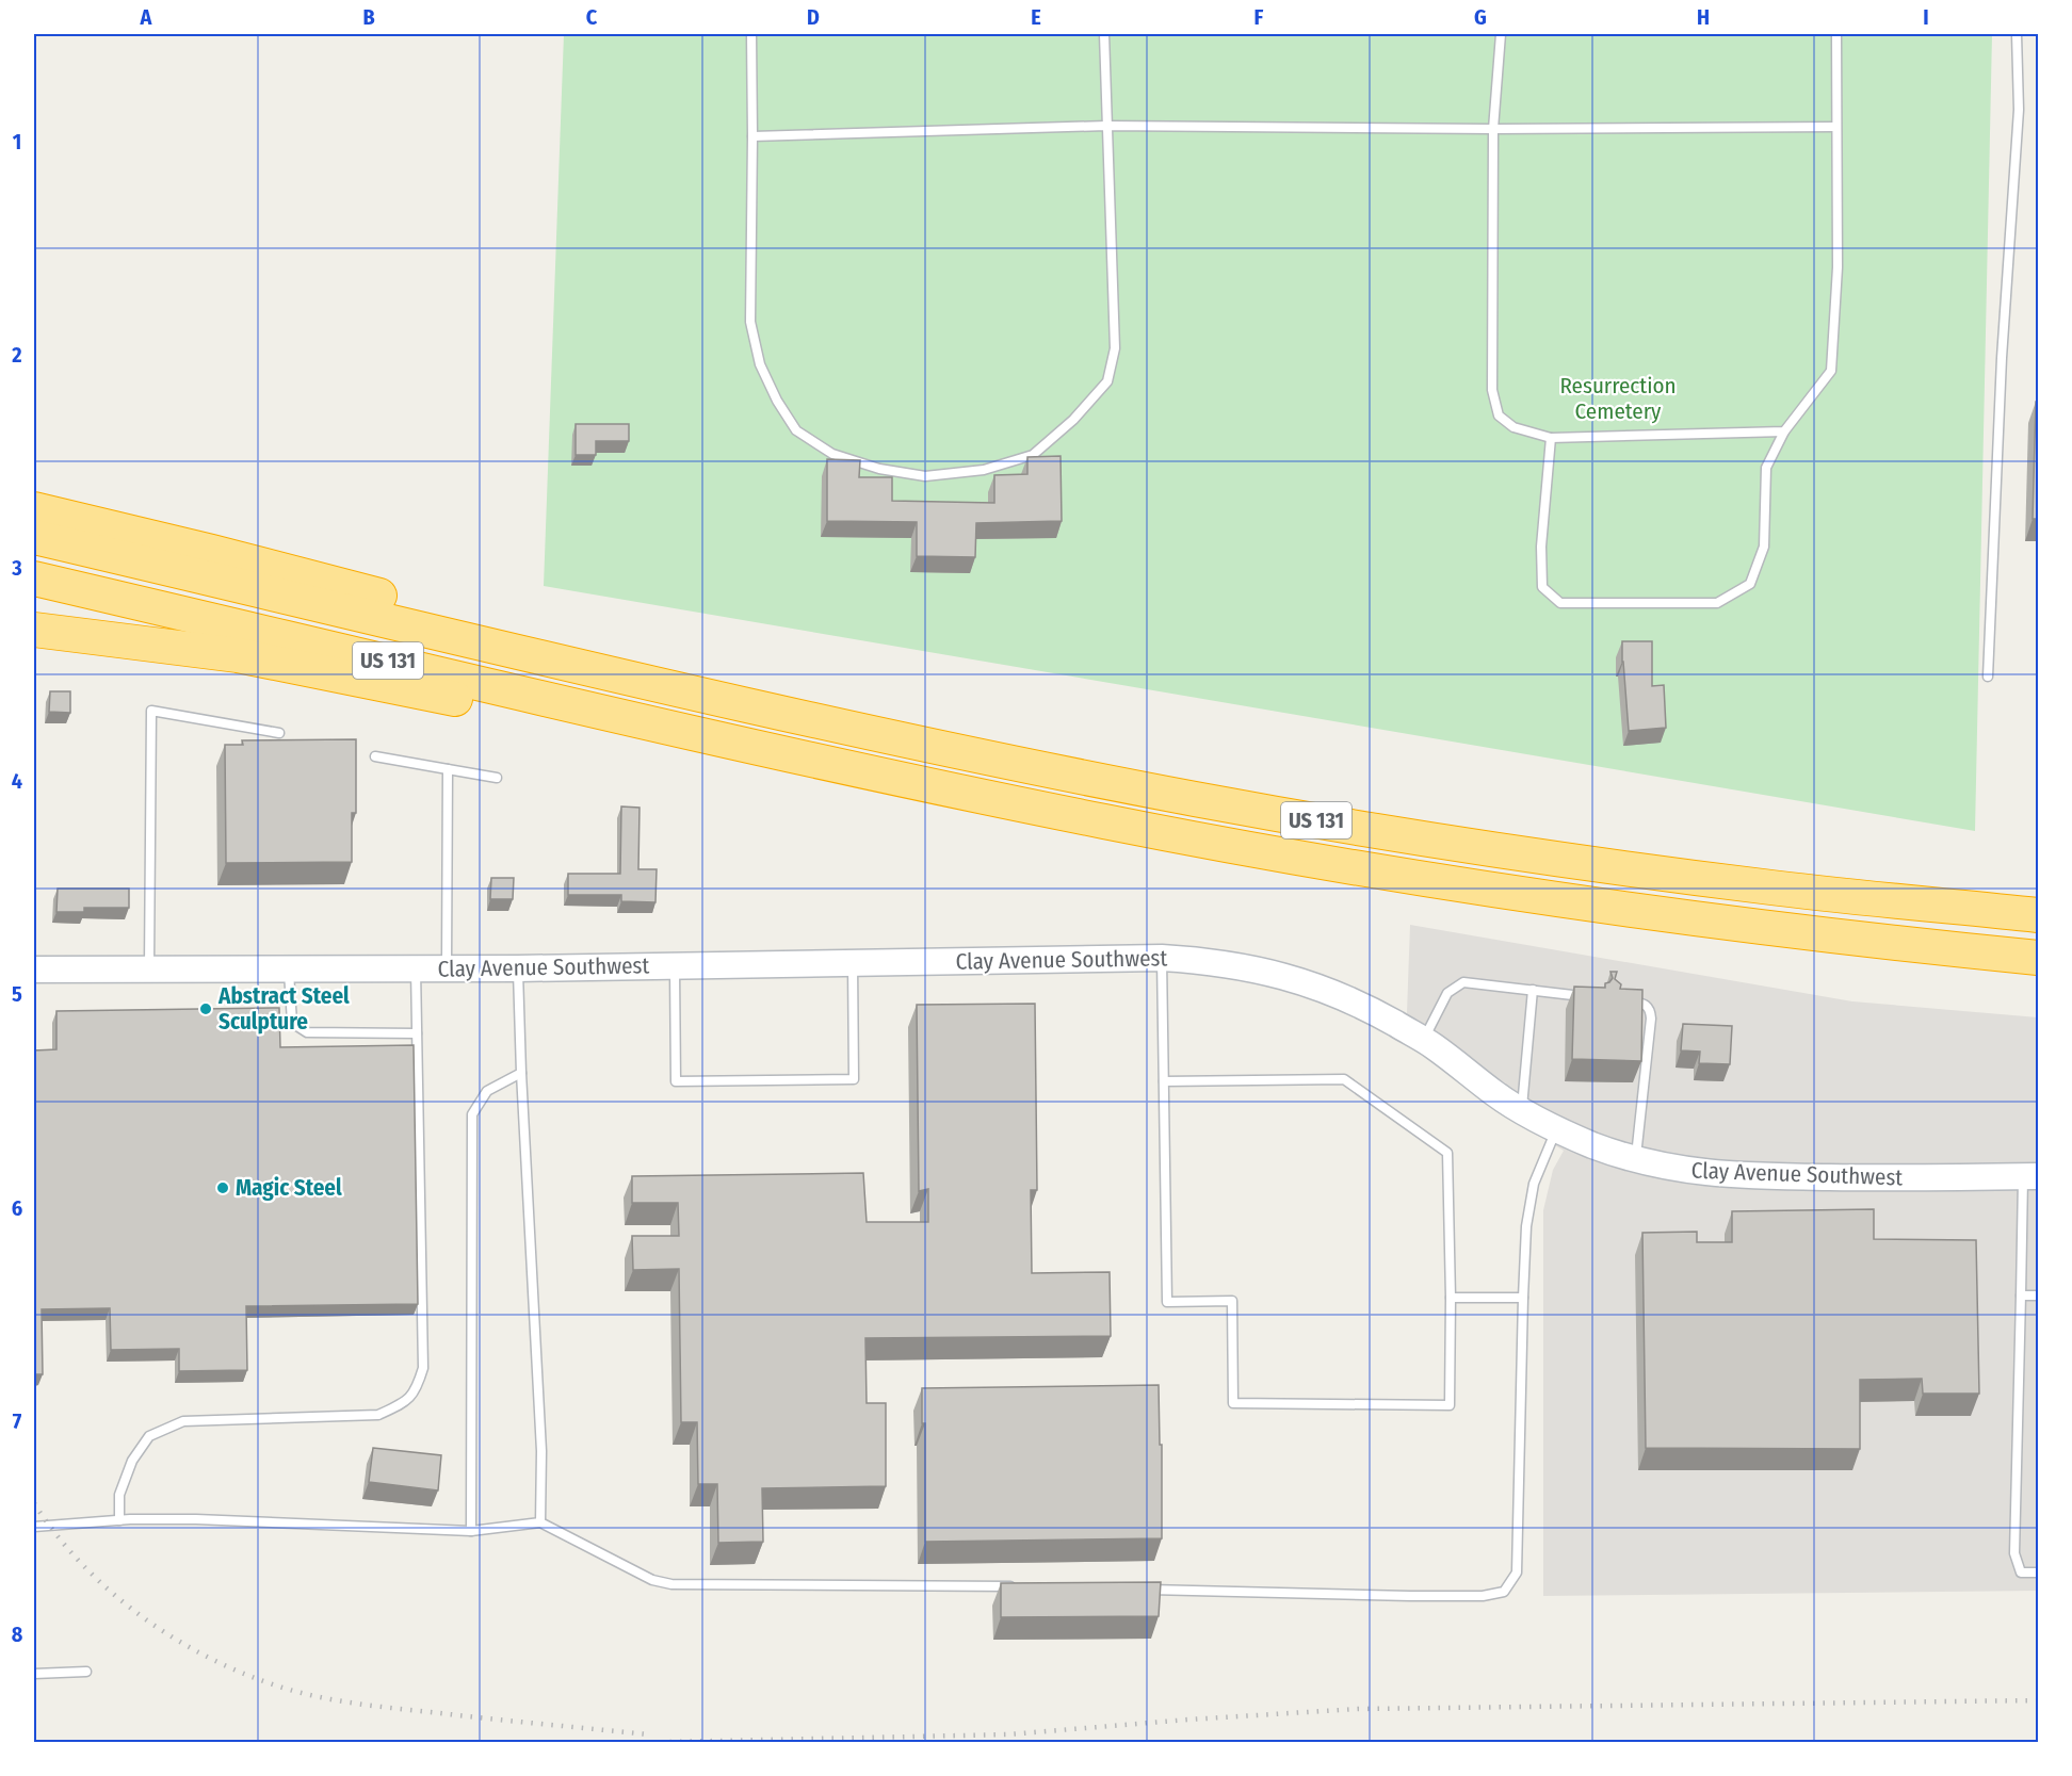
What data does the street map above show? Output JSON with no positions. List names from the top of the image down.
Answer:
{
  "streets": {
    "highway": ["US 131"],
    "street": ["Clay Avenue Southwest"]
  },
  "parks": ["Resurrection Cemetery"],
  "places": ["Abstract Steel Sculpture", "Magic Steel"],
  "grid": {
    "columns": [
      "A",
      "B",
      "C",
      "D",
      "E",
      "F",
      "G",
      "H",
      "I"
    ],
    "rows": [
      "1",
      "2",
      "3",
      "4",
      "5",
      "6",
      "7",
      "8"
    ]
  }
}
